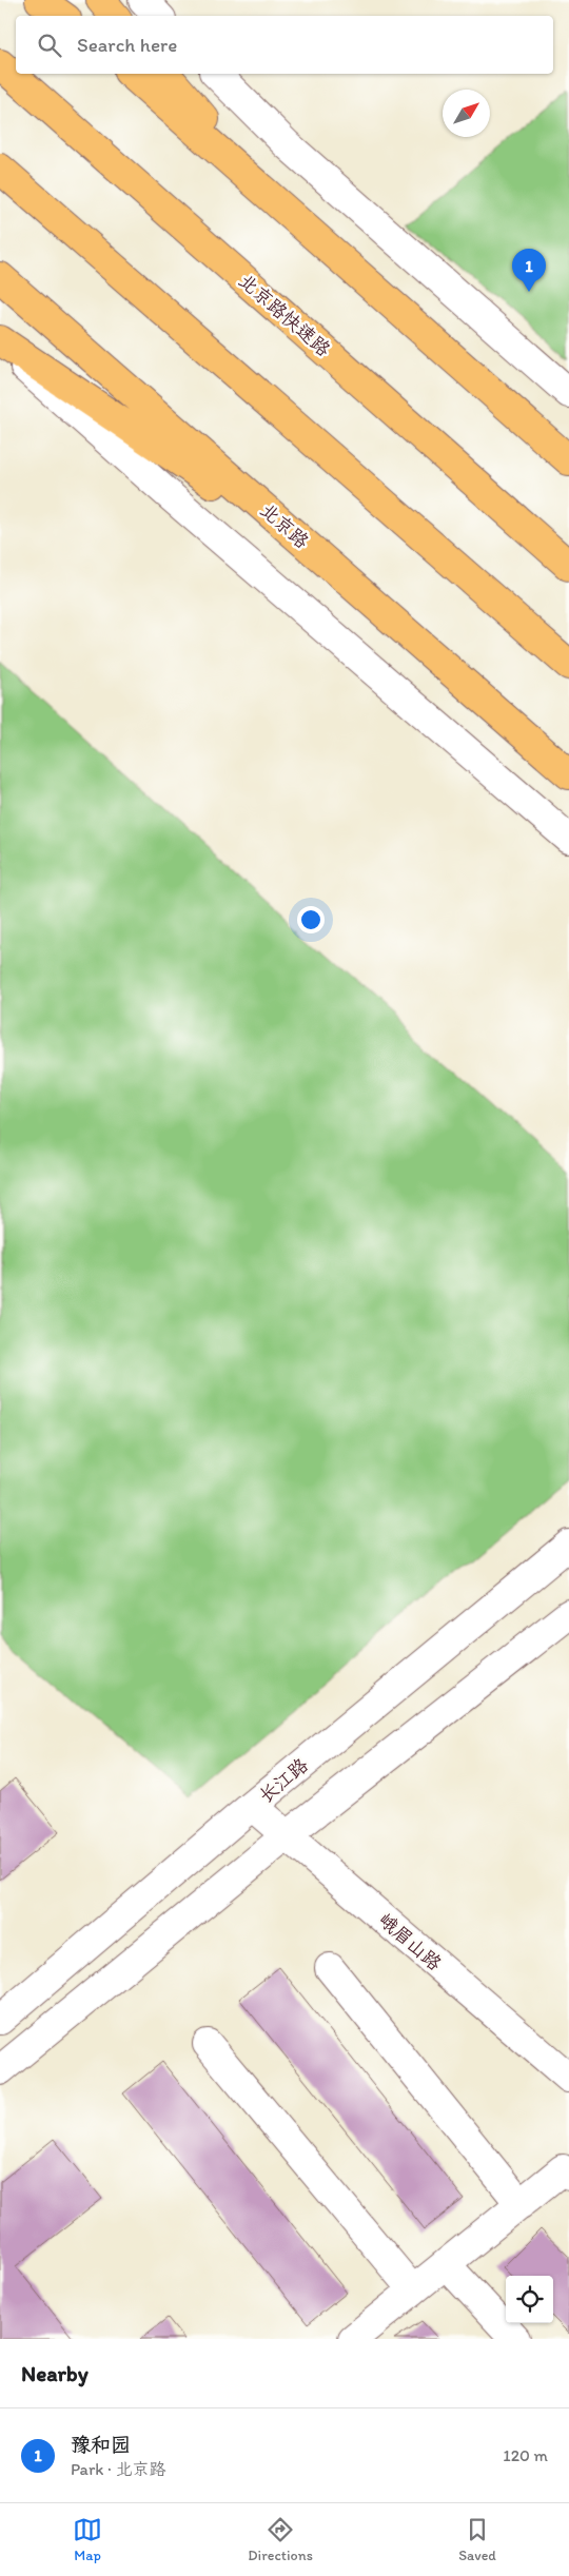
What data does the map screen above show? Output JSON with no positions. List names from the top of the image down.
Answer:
{
  "streets": {
    "main road": ["北京路快速路", "北京路"],
    "street": ["长江路", "峨眉山路"]
  },
  "crossings": [
    ["长江路", "峨眉山路"]
  ],
  "north": "top right",
  "page": {
    "search": "Search here",
    "pins": "1",
    "heading": "Nearby",
    "list": [
      {
        "mark": "1",
        "name": "豫和园",
        "note": "Park · 北京路",
        "value": "120 m"
      }
    ],
    "nav": ["Map", "Directions", "Saved"]
  }
}
